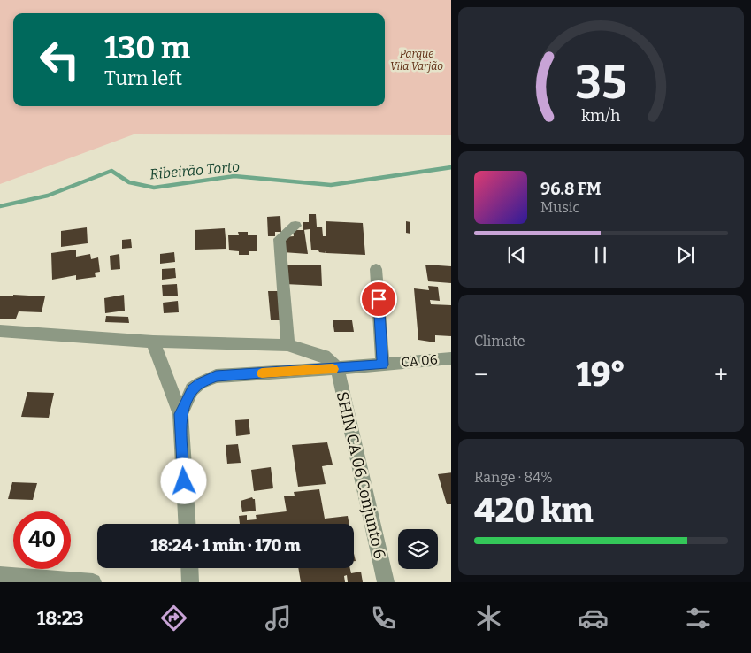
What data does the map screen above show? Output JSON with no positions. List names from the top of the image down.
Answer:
{
  "streets": {
    "street": ["CA 06", "SHIN CA 06 Conjunto 6"]
  },
  "crossings": [
    ["CA 06", "SHIN CA 06 Conjunto 6"]
  ],
  "water": ["Ribeirão Torto"],
  "parks": ["Parque Vila Varjão"],
  "page": {
    "turn": ["130 m", "Turn left"],
    "song": ["96.8 FM", "Music"],
    "tile": [
      "Climate",
      ["Range · 84%", "420 km"]
    ],
    "heat": ["−", "19°", "+"],
    "limit": "40",
    "trip": "18:24 · 1 min · 170 m",
    "tabs": "18:23",
    "gauge": ["35", "km/h"]
  }
}
